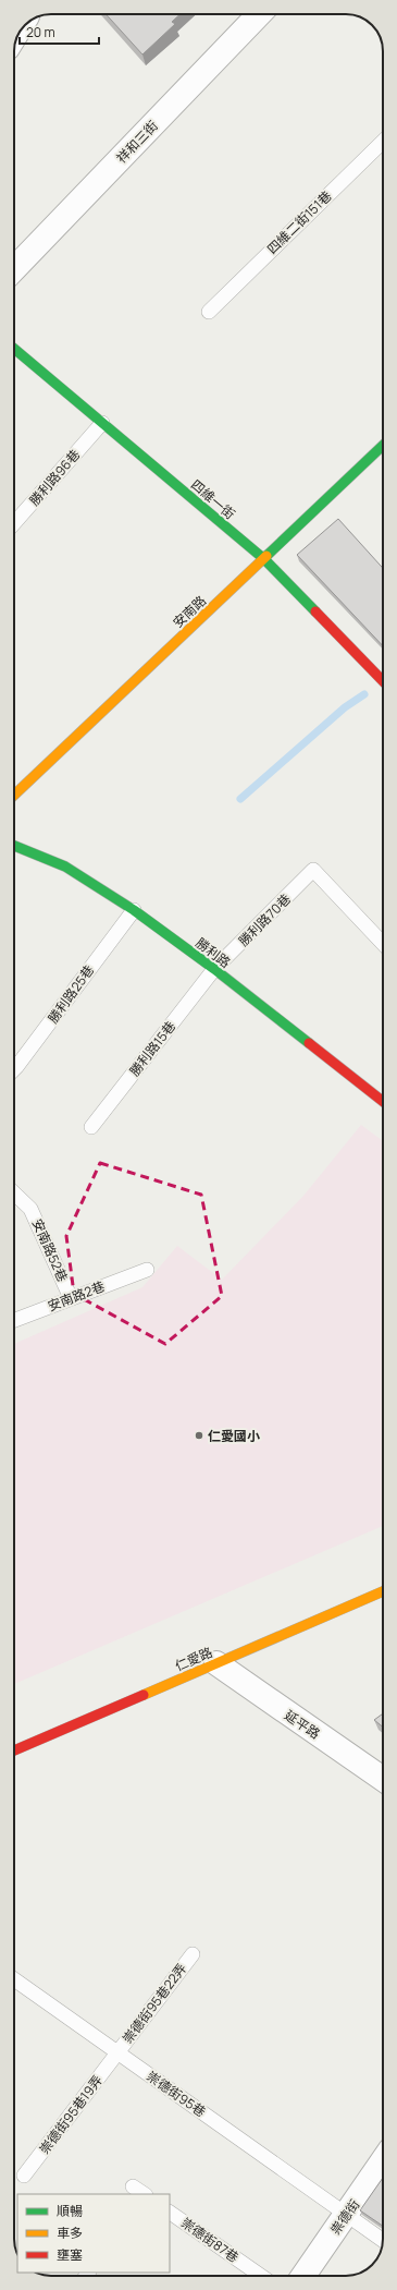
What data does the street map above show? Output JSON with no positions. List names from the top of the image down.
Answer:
{
  "streets": {
    "street": [
      "祥和三街",
      "四維一街",
      "安南路",
      "勝利路",
      "仁愛路",
      "延平路",
      "祟德街"
    ],
    "lane": [
      "四維二街151巷",
      "勝利路96巷",
      "勝利路70巷",
      "勝利路25巷",
      "勝利路15巷",
      "安南路52巷",
      "安南路2巷",
      "崇德街95巷22弄",
      "崇德街95巷",
      "崇德街95巷19弄",
      "崇德街87巷"
    ]
  },
  "crossings": [
    ["勝利路96巷", "四維一街"],
    ["四維一街", "安南路"],
    ["勝利路70巷", "勝利路"],
    ["勝利路70巷", "勝利路15巷"],
    ["勝利路", "勝利路25巷"],
    ["勝利路", "勝利路15巷"],
    ["安南路52巷", "安南路2巷"],
    ["仁愛路", "延平路"],
    ["崇德街95巷22弄", "崇德街95巷"],
    ["崇德街95巷22弄", "崇德街95巷19弄"],
    ["崇德街95巷", "崇德街95巷19弄"],
    ["崇德街95巷", "祟德街"]
  ],
  "places": ["仁愛國小"],
  "legend": ["順暢", "車多", "壅塞"],
  "scale_bar": "20 m"
}
